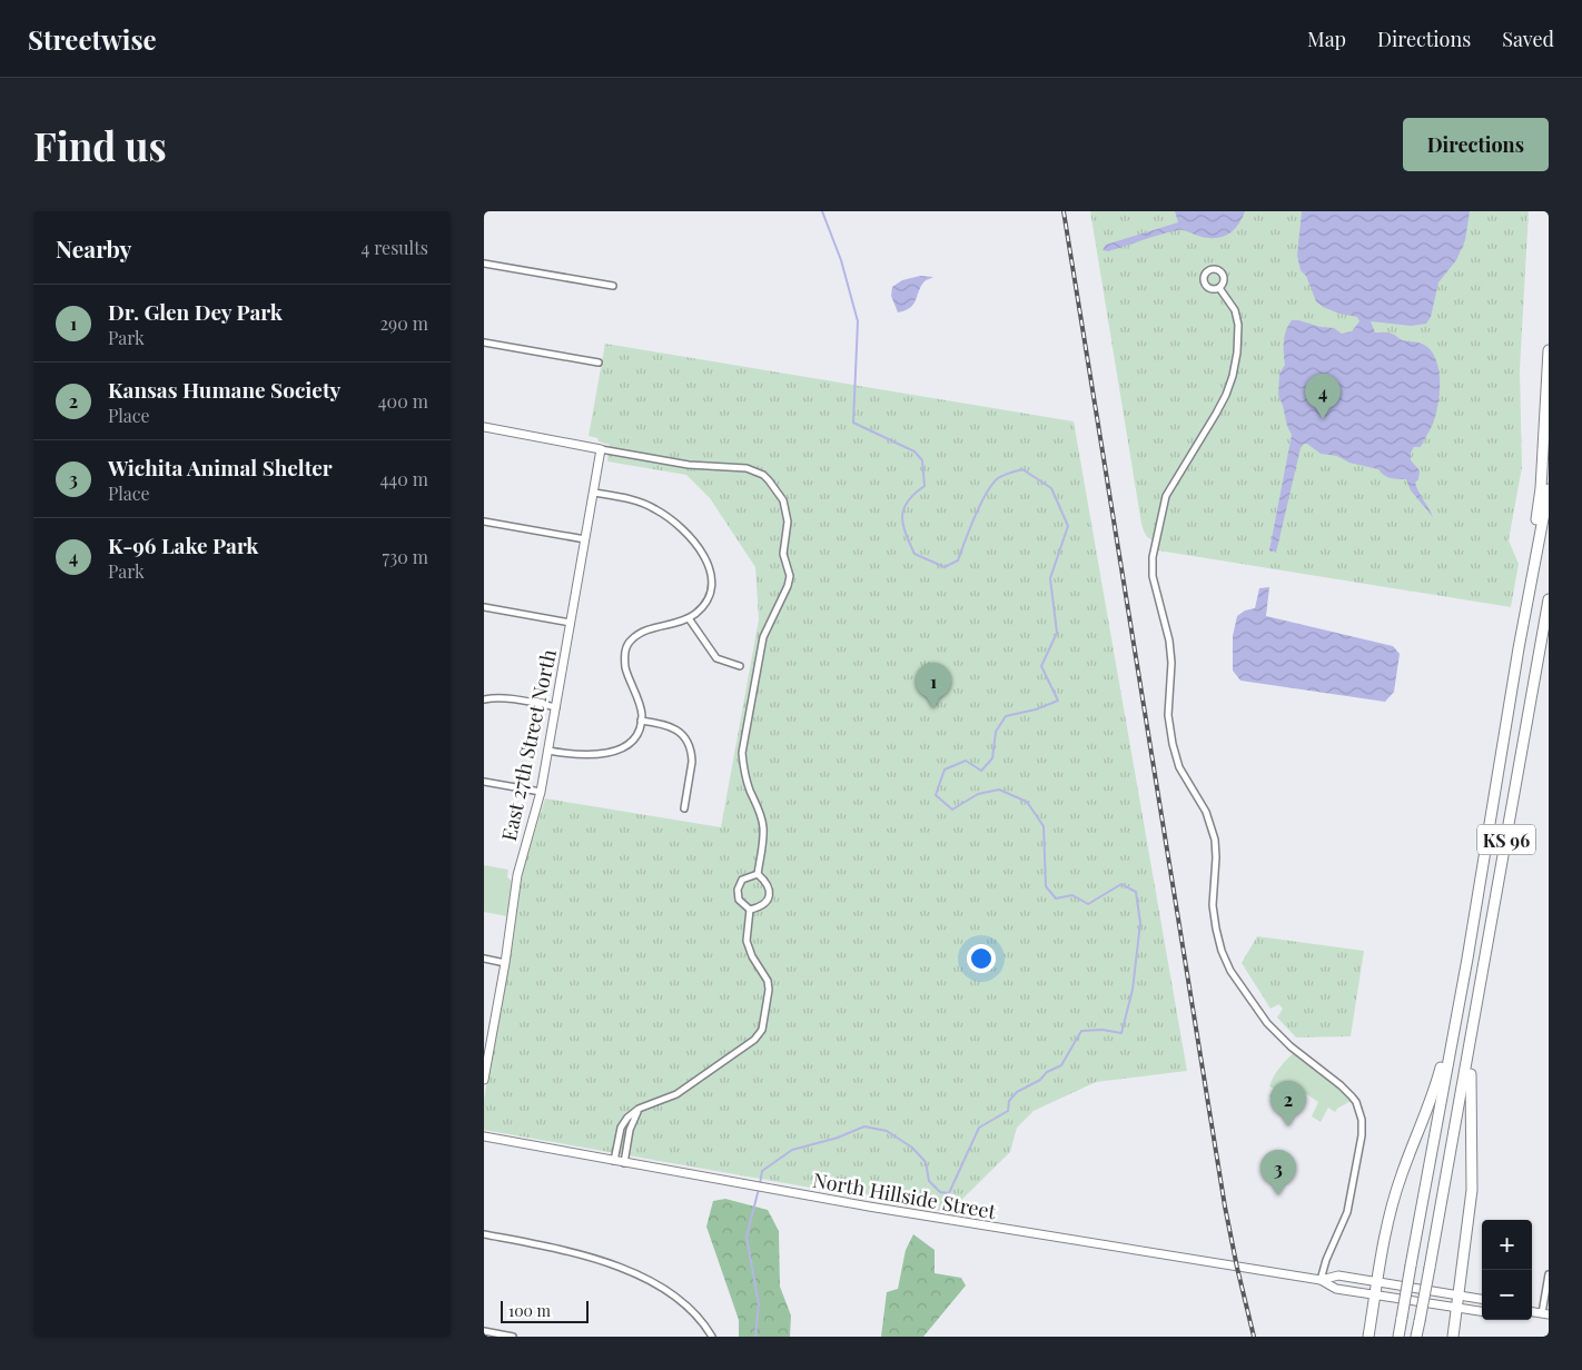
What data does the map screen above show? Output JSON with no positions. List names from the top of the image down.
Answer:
{
  "streets": {
    "highway": ["KS 96"],
    "main road": ["East 27th Street North", "North Hillside Street"]
  },
  "scale_bar": "100 m",
  "page": {
    "header": "Streetwise",
    "nav": ["Map", "Directions", "Saved"],
    "buttons": "Directions",
    "title": "Find us",
    "heading": ["Nearby", "4 results"],
    "list": [
      {
        "mark": "1",
        "name": "Dr. Glen Dey Park",
        "note": "Park",
        "value": "290 m"
      },
      {
        "mark": "2",
        "name": "Kansas Humane Society",
        "note": "Place",
        "value": "400 m"
      },
      {
        "mark": "3",
        "name": "Wichita Animal Shelter",
        "note": "Place",
        "value": "440 m"
      },
      {
        "mark": "4",
        "name": "K-96 Lake Park",
        "note": "Park",
        "value": "730 m"
      }
    ],
    "pins": [
      "4",
      "1",
      "2",
      "3"
    ],
    "map_buttons": ["+", "−"],
    "scale": "100 m"
  }
}
